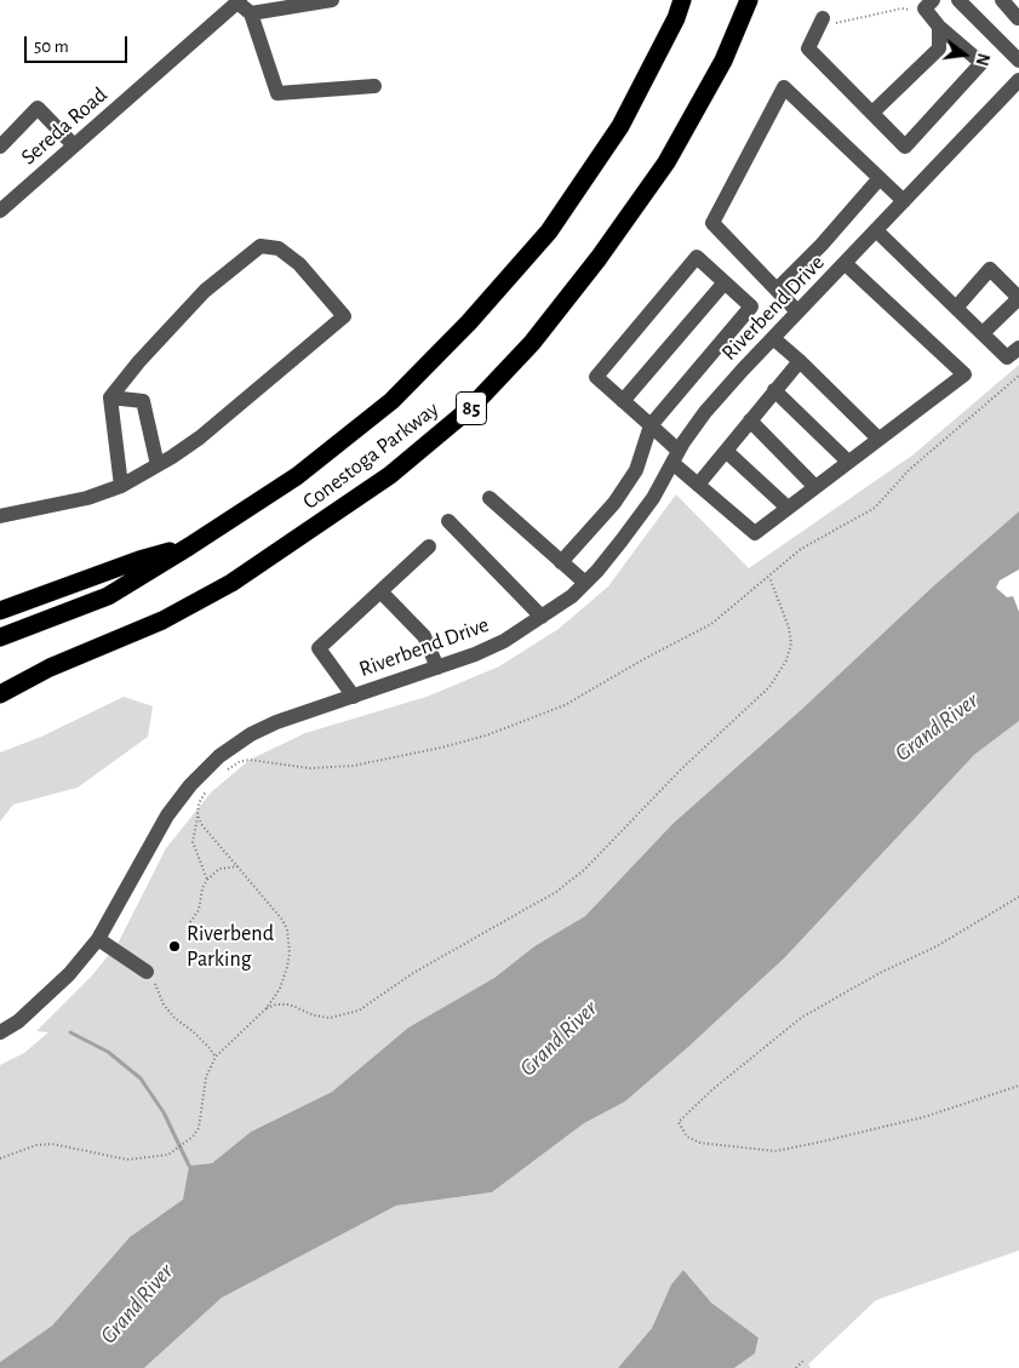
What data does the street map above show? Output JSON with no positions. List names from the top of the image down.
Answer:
{
  "streets": {
    "highway": ["85", "Conestoga Parkway"],
    "street": ["Sereda Road", "Riverbend Drive"]
  },
  "water": ["Grand River"],
  "places": ["Riverbend Parking"],
  "scale_bar": "50 m",
  "north": "right"
}
